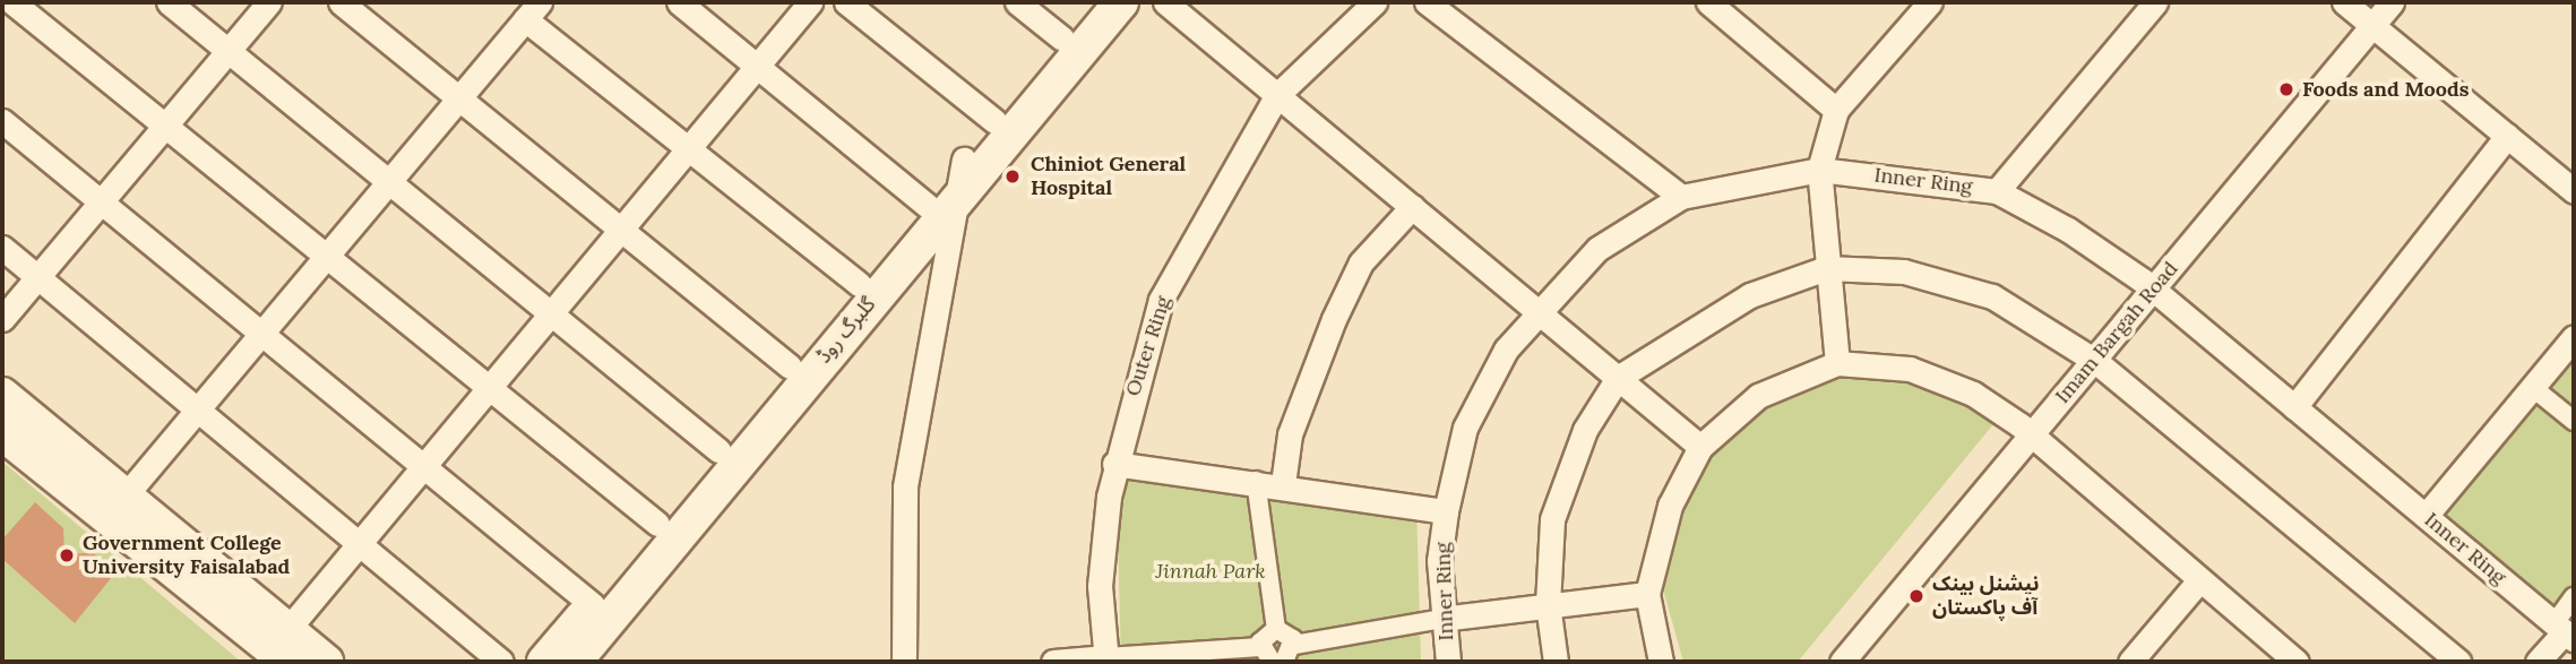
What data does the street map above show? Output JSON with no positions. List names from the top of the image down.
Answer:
{
  "streets": {
    "main road": ["گلبرگ روڈ"],
    "street": ["Inner Ring", "Imam Bargah Road", "Outer Ring"]
  },
  "crossings": [
    ["Inner Ring", "Imam Bargah Road"]
  ],
  "parks": ["Jinnah Park"],
  "places": [
    "Foods and Moods",
    "Chiniot General Hospital",
    "Government College University Faisalabad",
    "نیشنل بینک آف پاکستان"
  ]
}
